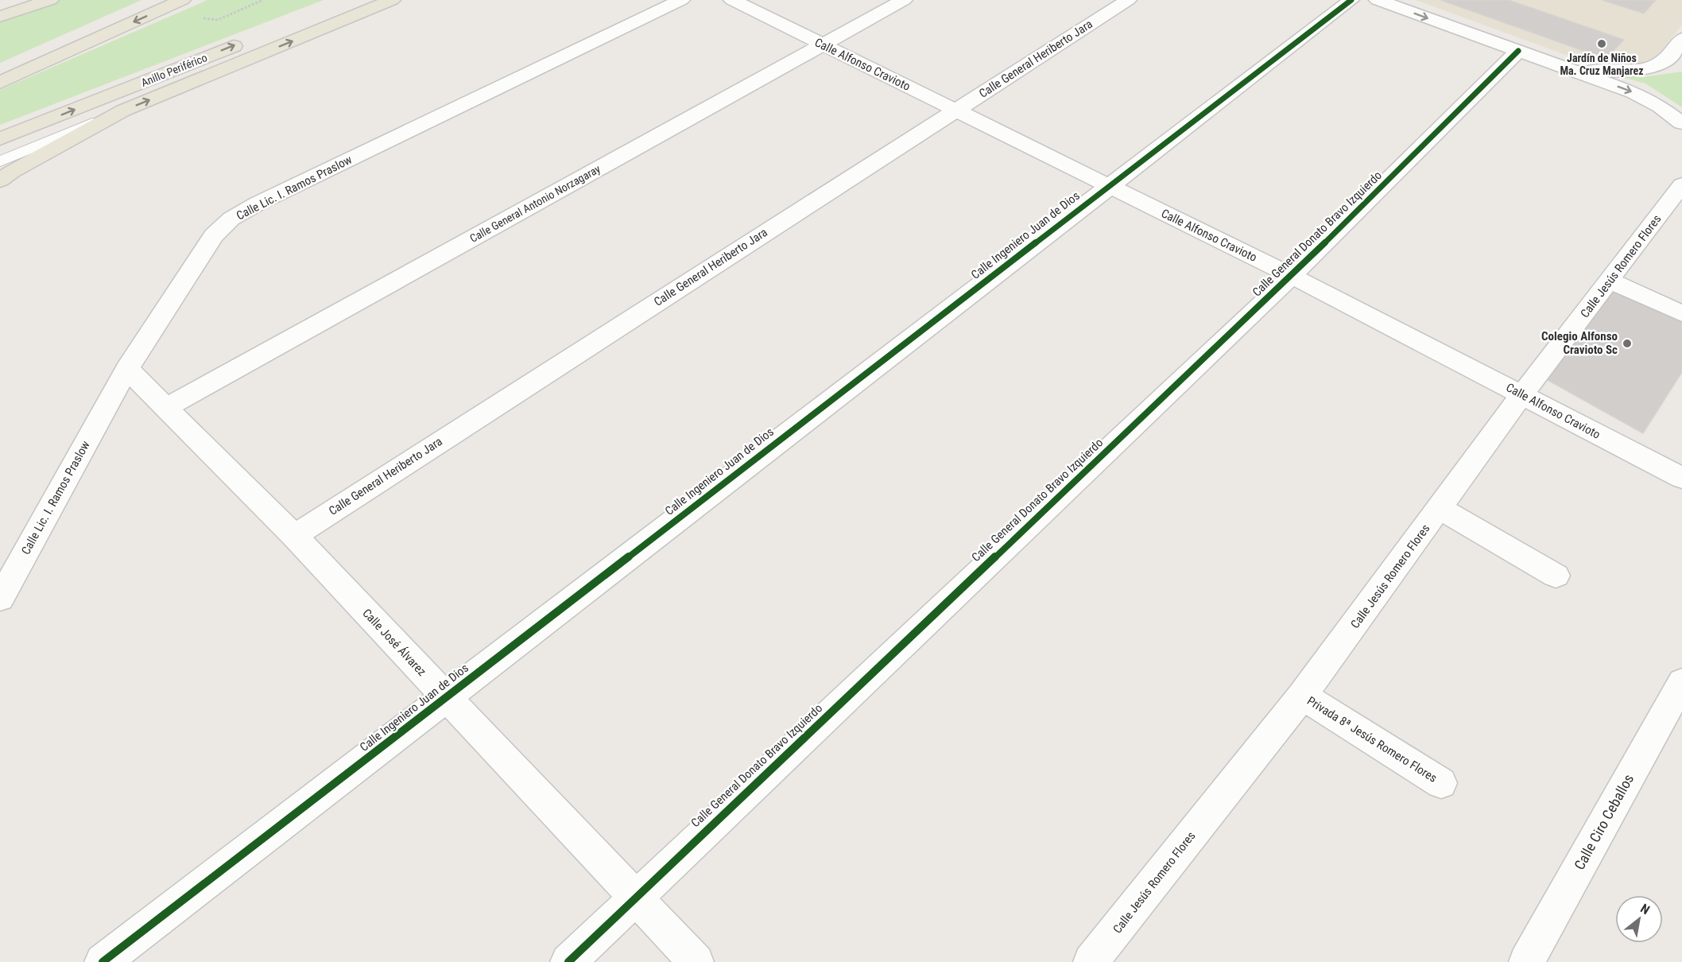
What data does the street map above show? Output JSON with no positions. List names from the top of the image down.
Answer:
{
  "streets": {
    "main road": ["Anillo Periférico"],
    "street": [
      "Calle General Heriberto Jara",
      "Calle Alfonso Cravioto",
      "Calle Lic. I. Ramos Praslow",
      "Calle General Antonio Norzagaray",
      "Calle General Donato Bravo Izquierdo",
      "Calle Ingeniero Juan de Dios",
      "Calle Jesús Romero Flores",
      "Calle José Álvarez",
      "Privada 8ª Jesús Romero Flores",
      "Calle Ciro Ceballos"
    ]
  },
  "crossings": [
    ["Calle General Heriberto Jara", "Calle Alfonso Cravioto"],
    ["Calle General Heriberto Jara", "Calle José Álvarez"],
    ["Calle Alfonso Cravioto", "Calle General Antonio Norzagaray"],
    ["Calle Alfonso Cravioto", "Calle General Donato Bravo Izquierdo"],
    ["Calle Alfonso Cravioto", "Calle Ingeniero Juan de Dios"],
    ["Calle Alfonso Cravioto", "Calle Jesús Romero Flores"],
    ["Calle Lic. I. Ramos Praslow", "Calle José Álvarez"],
    ["Calle General Antonio Norzagaray", "Calle José Álvarez"],
    ["Calle General Donato Bravo Izquierdo", "Calle José Álvarez"],
    ["Calle Ingeniero Juan de Dios", "Calle José Álvarez"],
    ["Calle Jesús Romero Flores", "Privada 8ª Jesús Romero Flores"]
  ],
  "places": ["Jardín de Niños Ma. Cruz Manjarez", "Colegio Alfonso Cravioto Sc"],
  "north": "top right"
}
